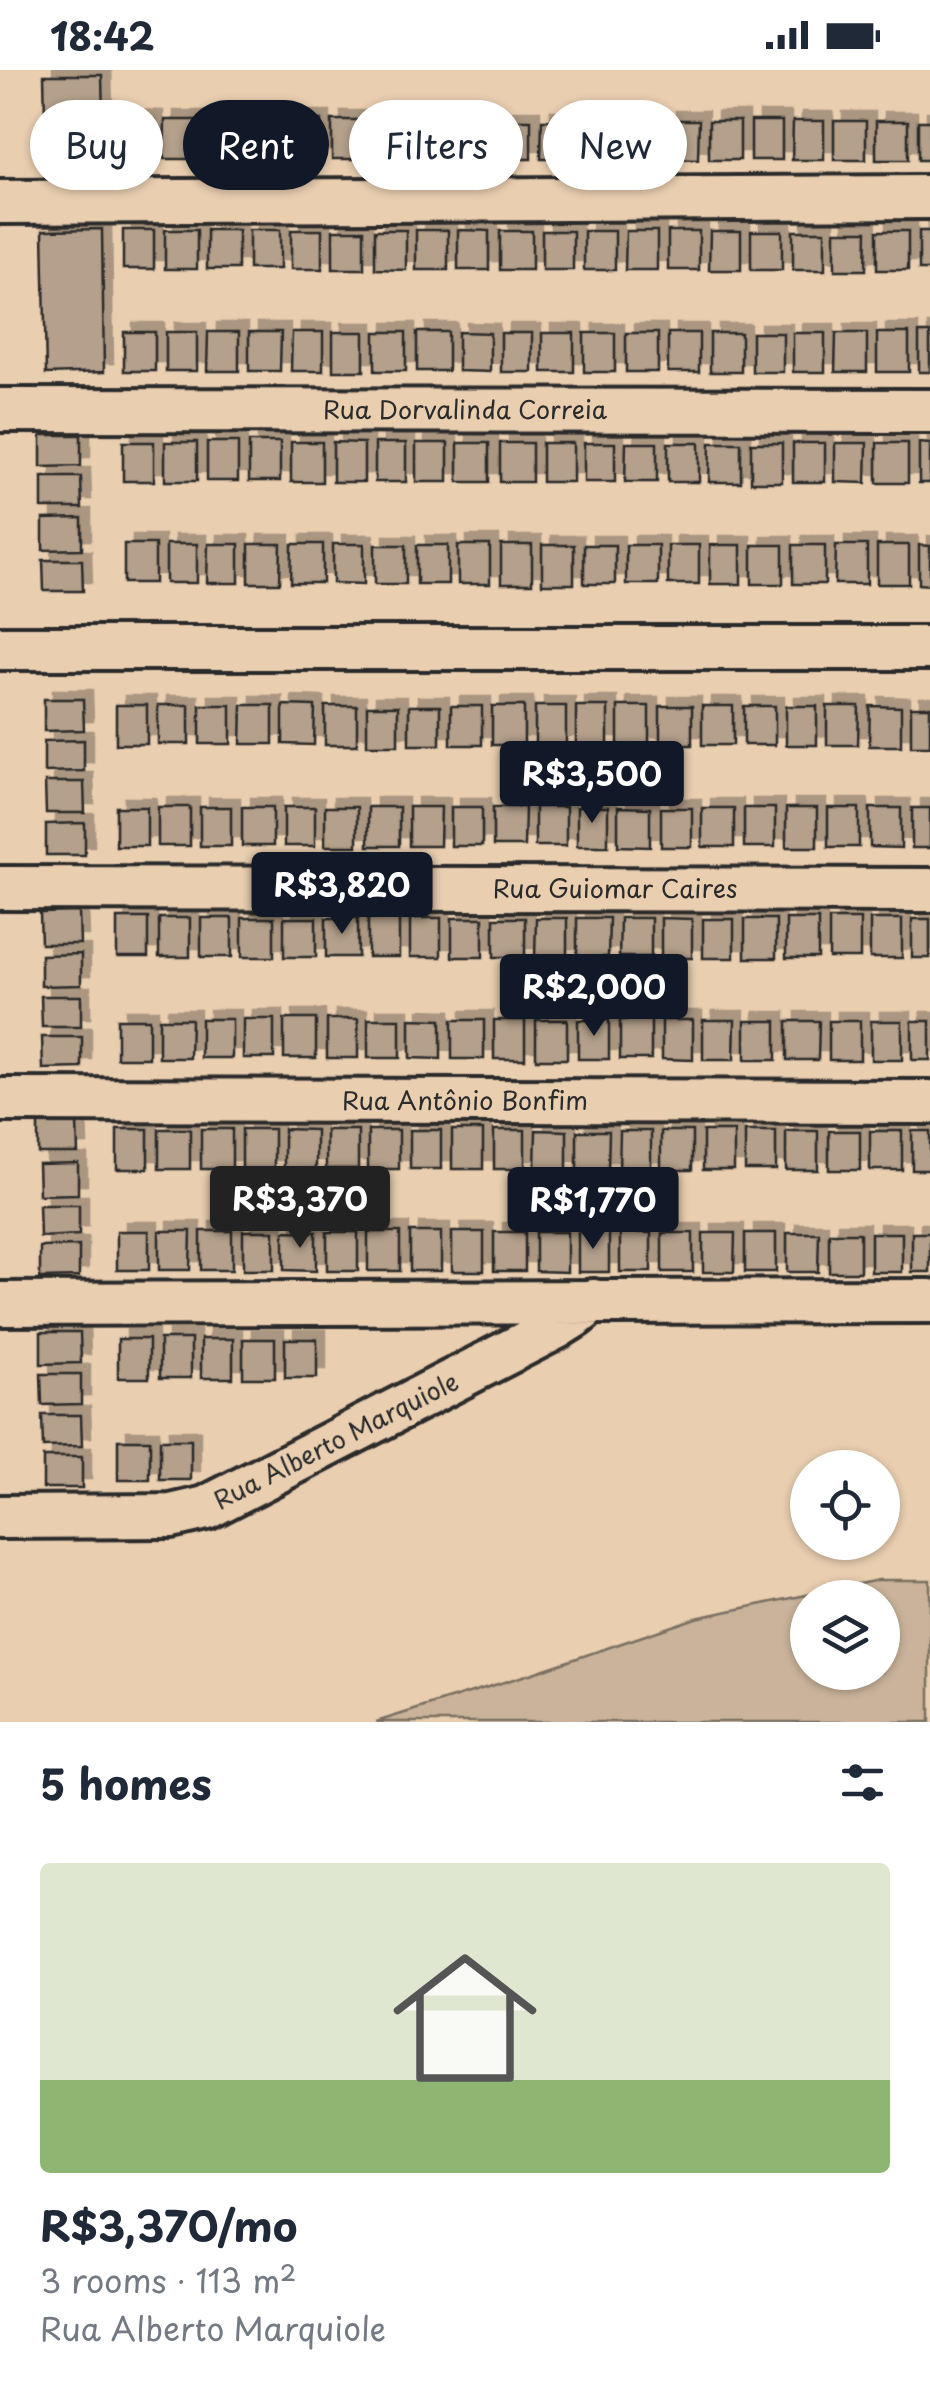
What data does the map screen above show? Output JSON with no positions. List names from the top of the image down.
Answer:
{
  "streets": {
    "street": [
      "Rua Dorvalinda Correia",
      "Rua Guiomar Caires",
      "Rua Antônio Bonfim",
      "Rua Alberto Marquiole"
    ]
  },
  "page": {
    "status": "18:42",
    "chip": [
      "Buy",
      "Rent",
      "Filters",
      "New"
    ],
    "price": [
      "R$3,500",
      "R$3,820",
      "R$2,000",
      "R$3,370",
      "R$1,770"
    ],
    "heading": "5 homes",
    "list": [
      {
        "name": "R$3,370/mo",
        "note": "3 rooms · 113 m² · Rua Alberto Marquiole"
      }
    ]
  }
}
